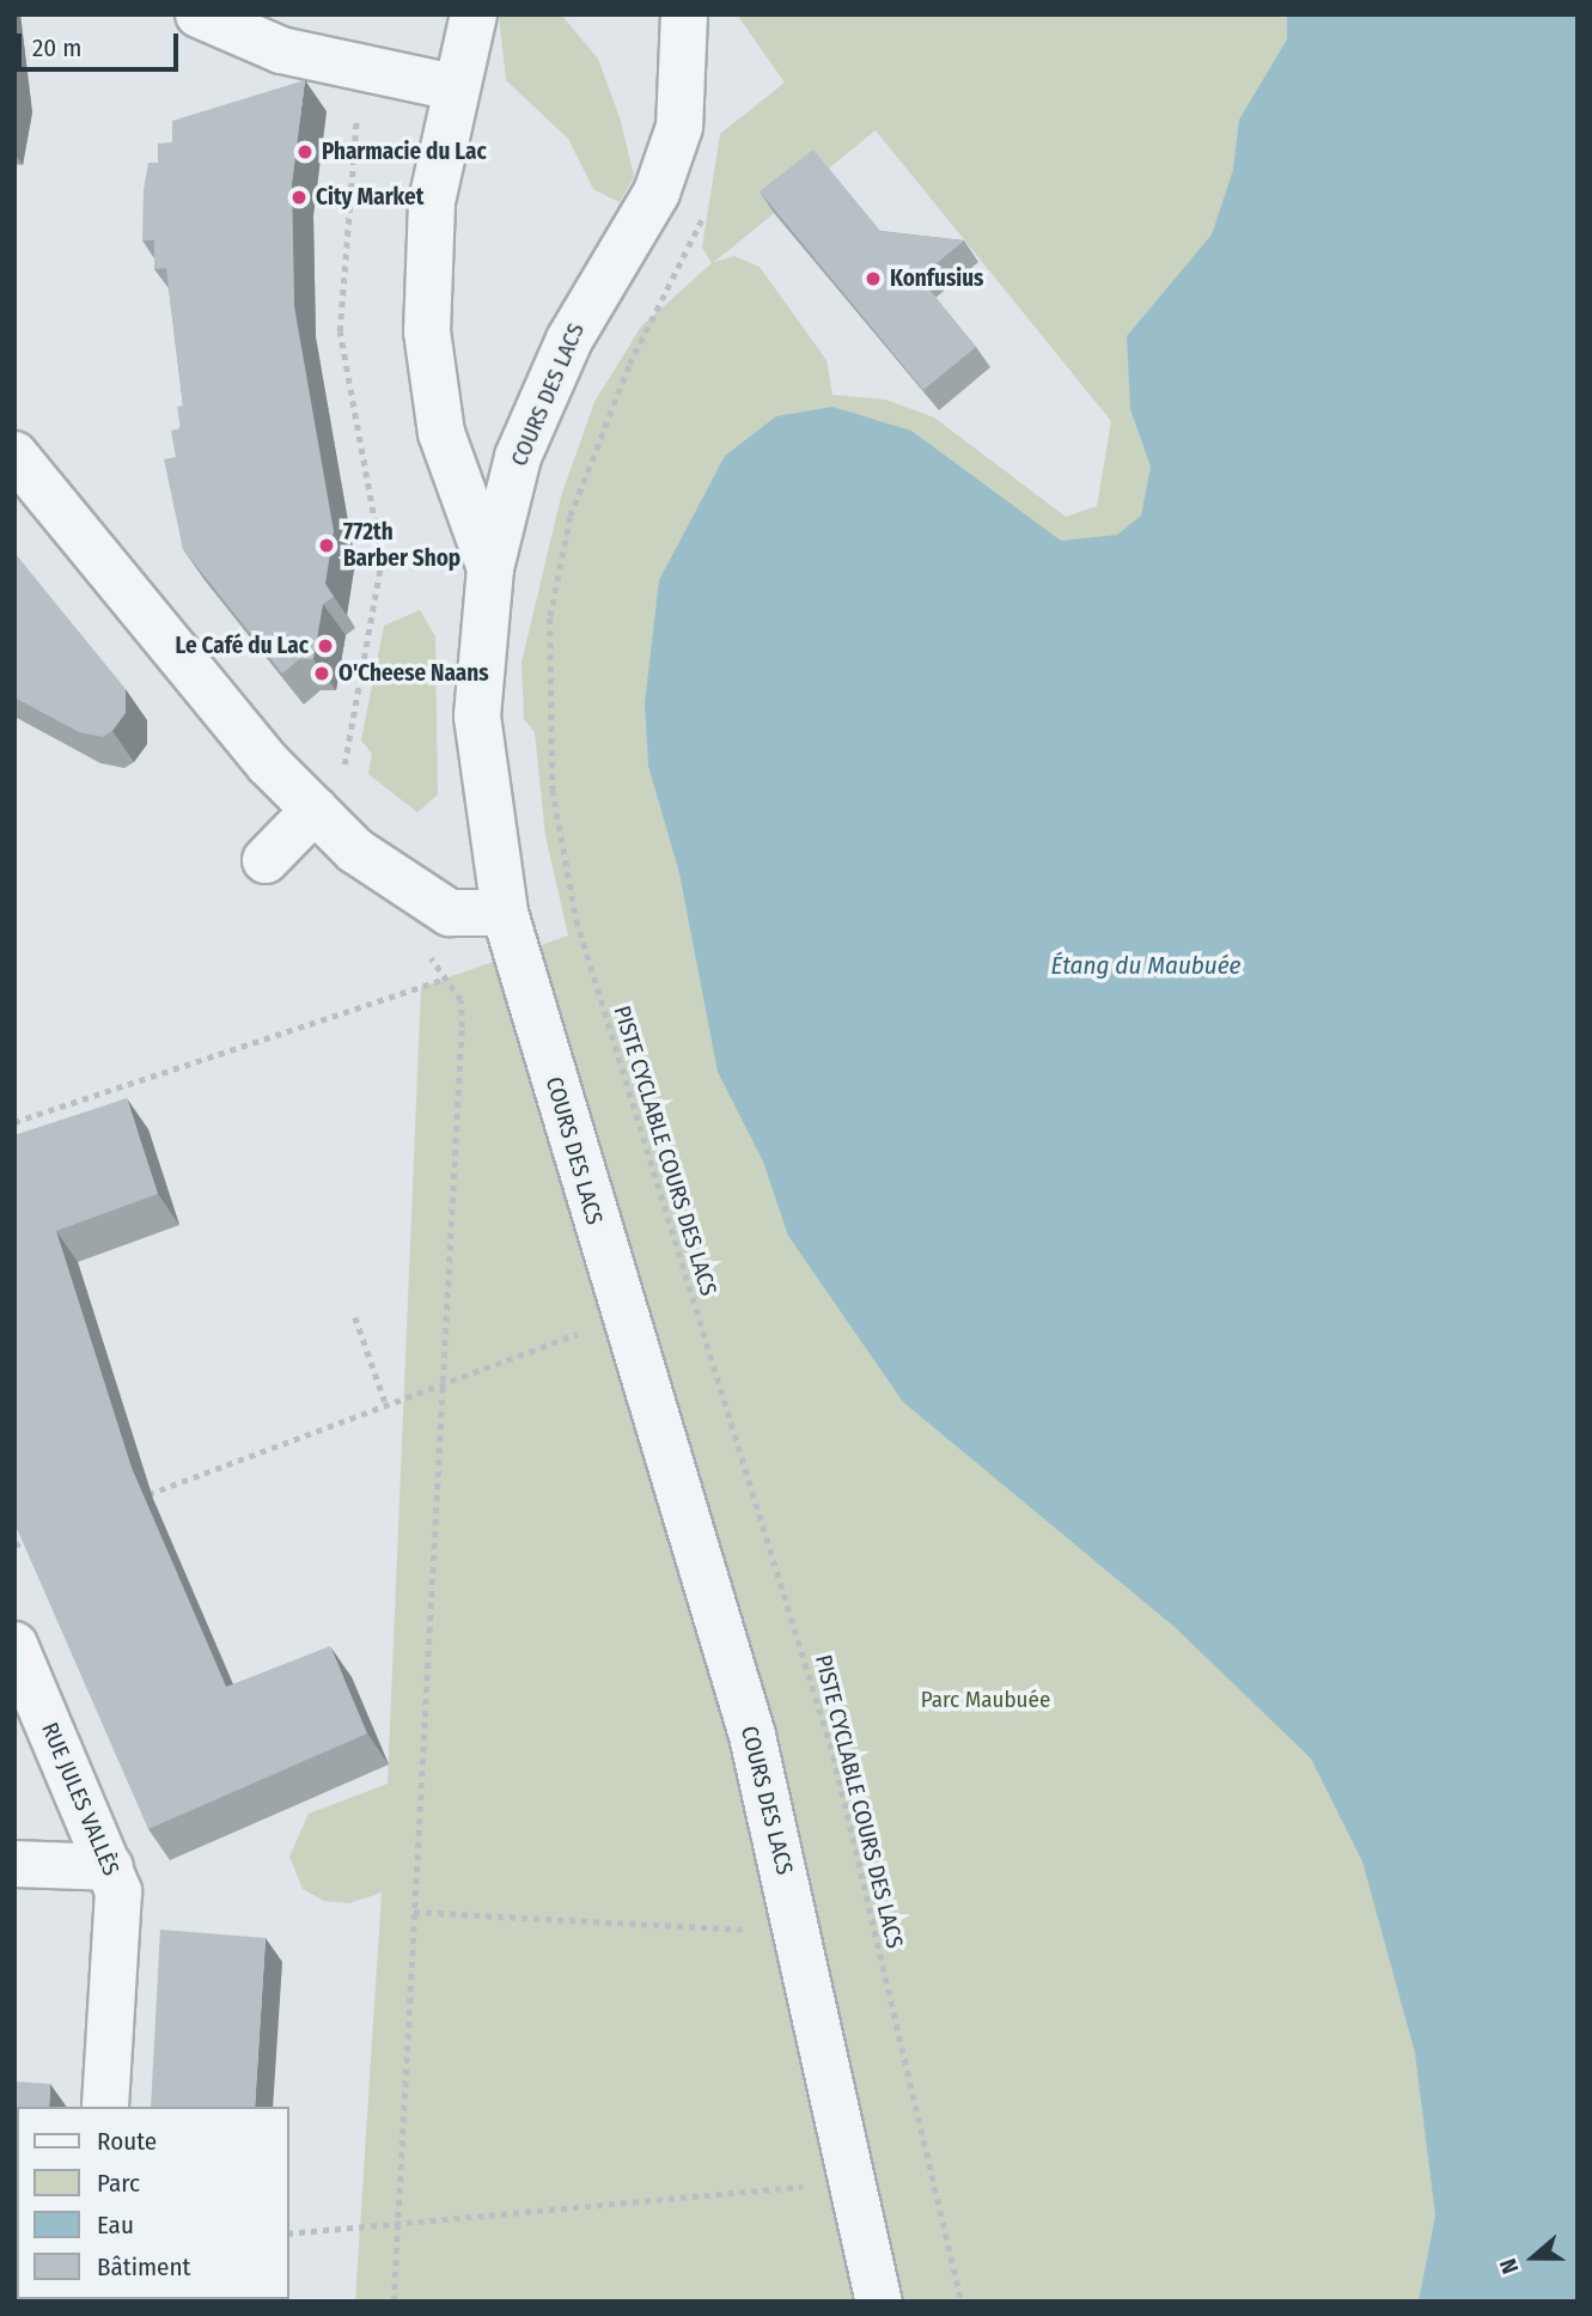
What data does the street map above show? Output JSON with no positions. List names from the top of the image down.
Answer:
{
  "streets": {
    "street": ["COURS DES LACS", "RUE JULES VALLÈS"],
    "path": ["PISTE CYCLABLE COURS DES LACS"]
  },
  "water": ["Étang du Maubuée"],
  "parks": ["Parc Maubuée"],
  "places": [
    "Pharmacie du Lac",
    "City Market",
    "Konfusius",
    "772th Barber Shop",
    "Le Café du Lac",
    "O'Cheese Naans"
  ],
  "legend": [
    "Route",
    "Parc",
    "Eau",
    "Bâtiment"
  ],
  "scale_bar": "20 m",
  "north": "left"
}
